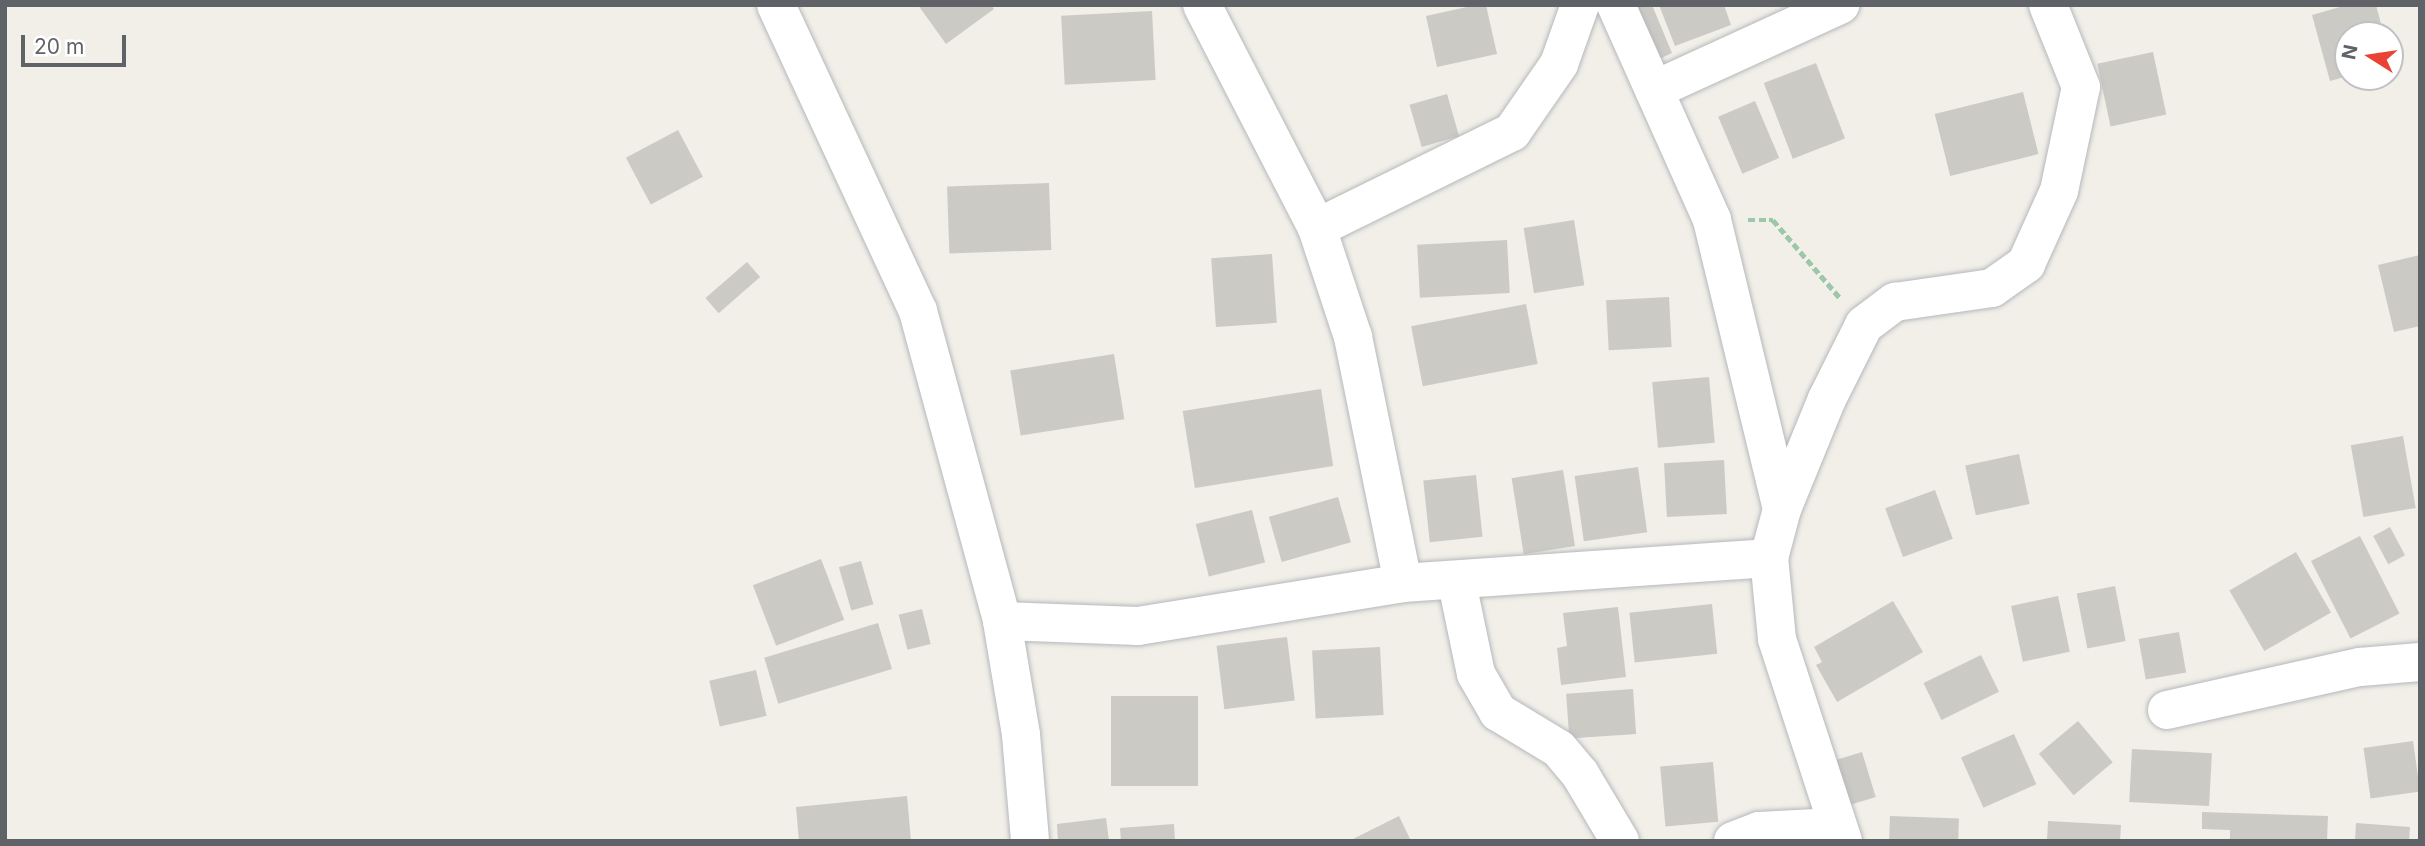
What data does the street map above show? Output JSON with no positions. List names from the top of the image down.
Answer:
{
  "scale_bar": "20 m",
  "north": "left"
}
